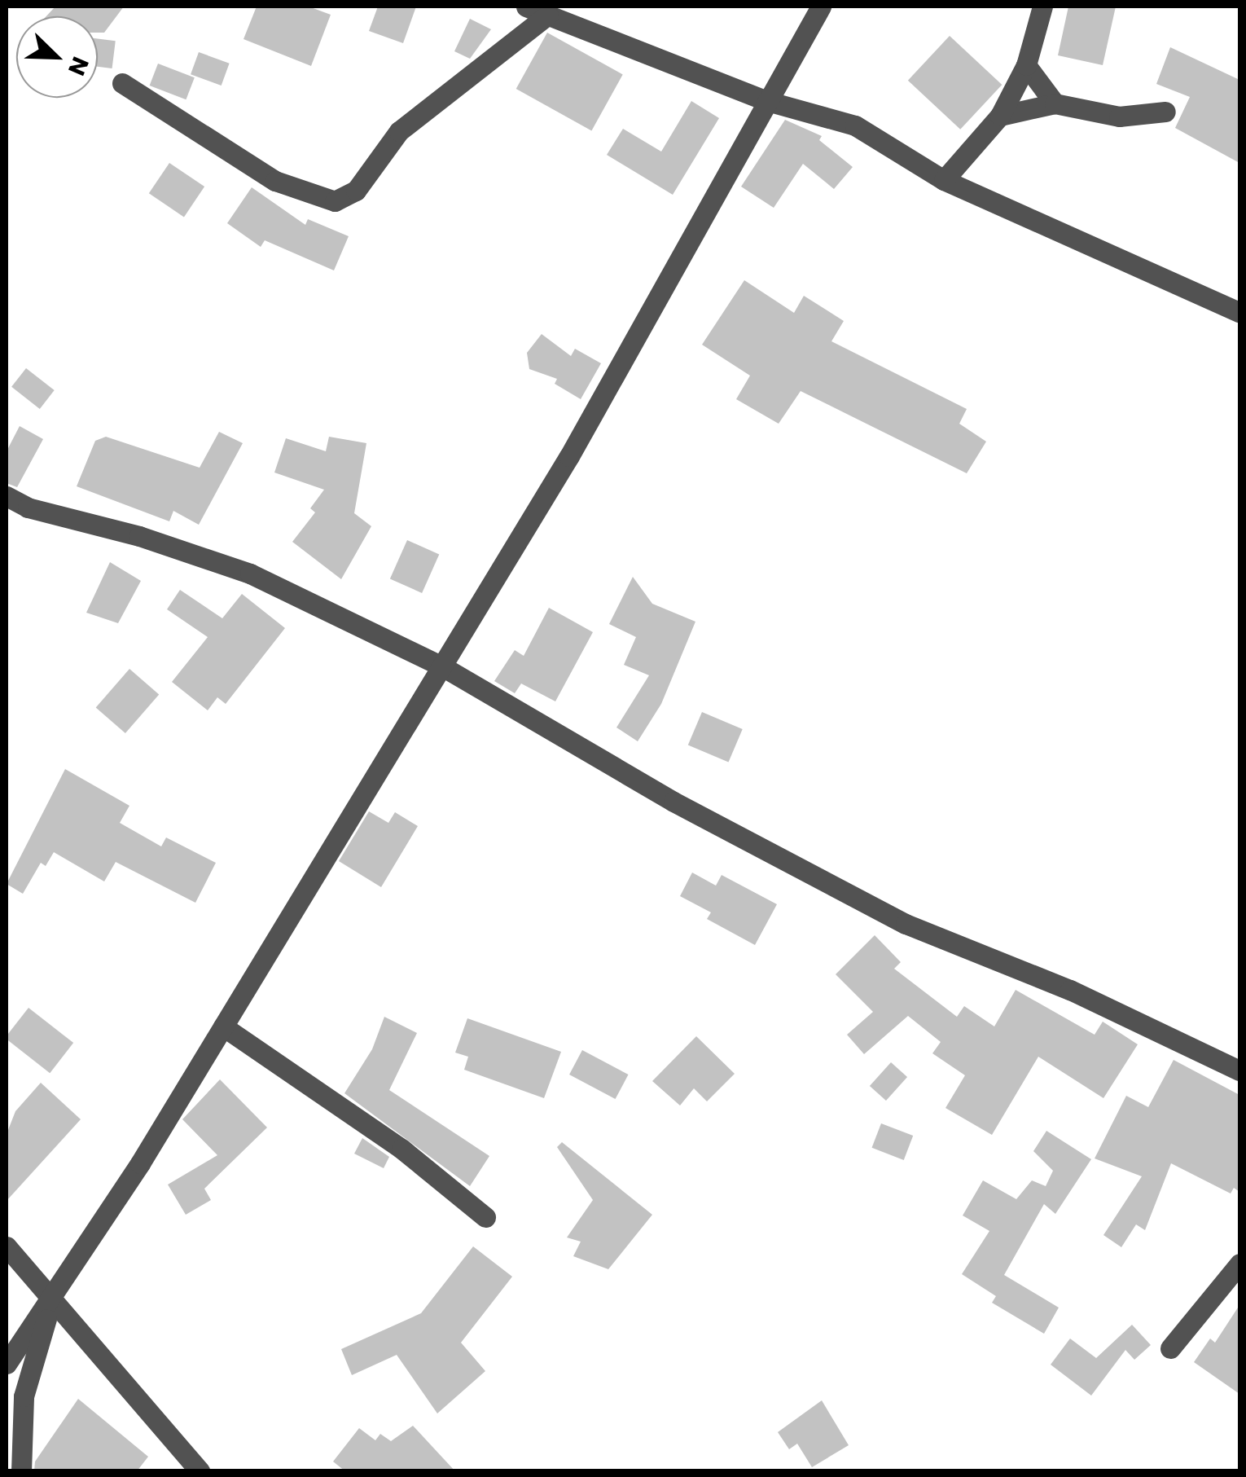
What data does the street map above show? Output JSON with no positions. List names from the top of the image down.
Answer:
{
  "north": "bottom right"
}
